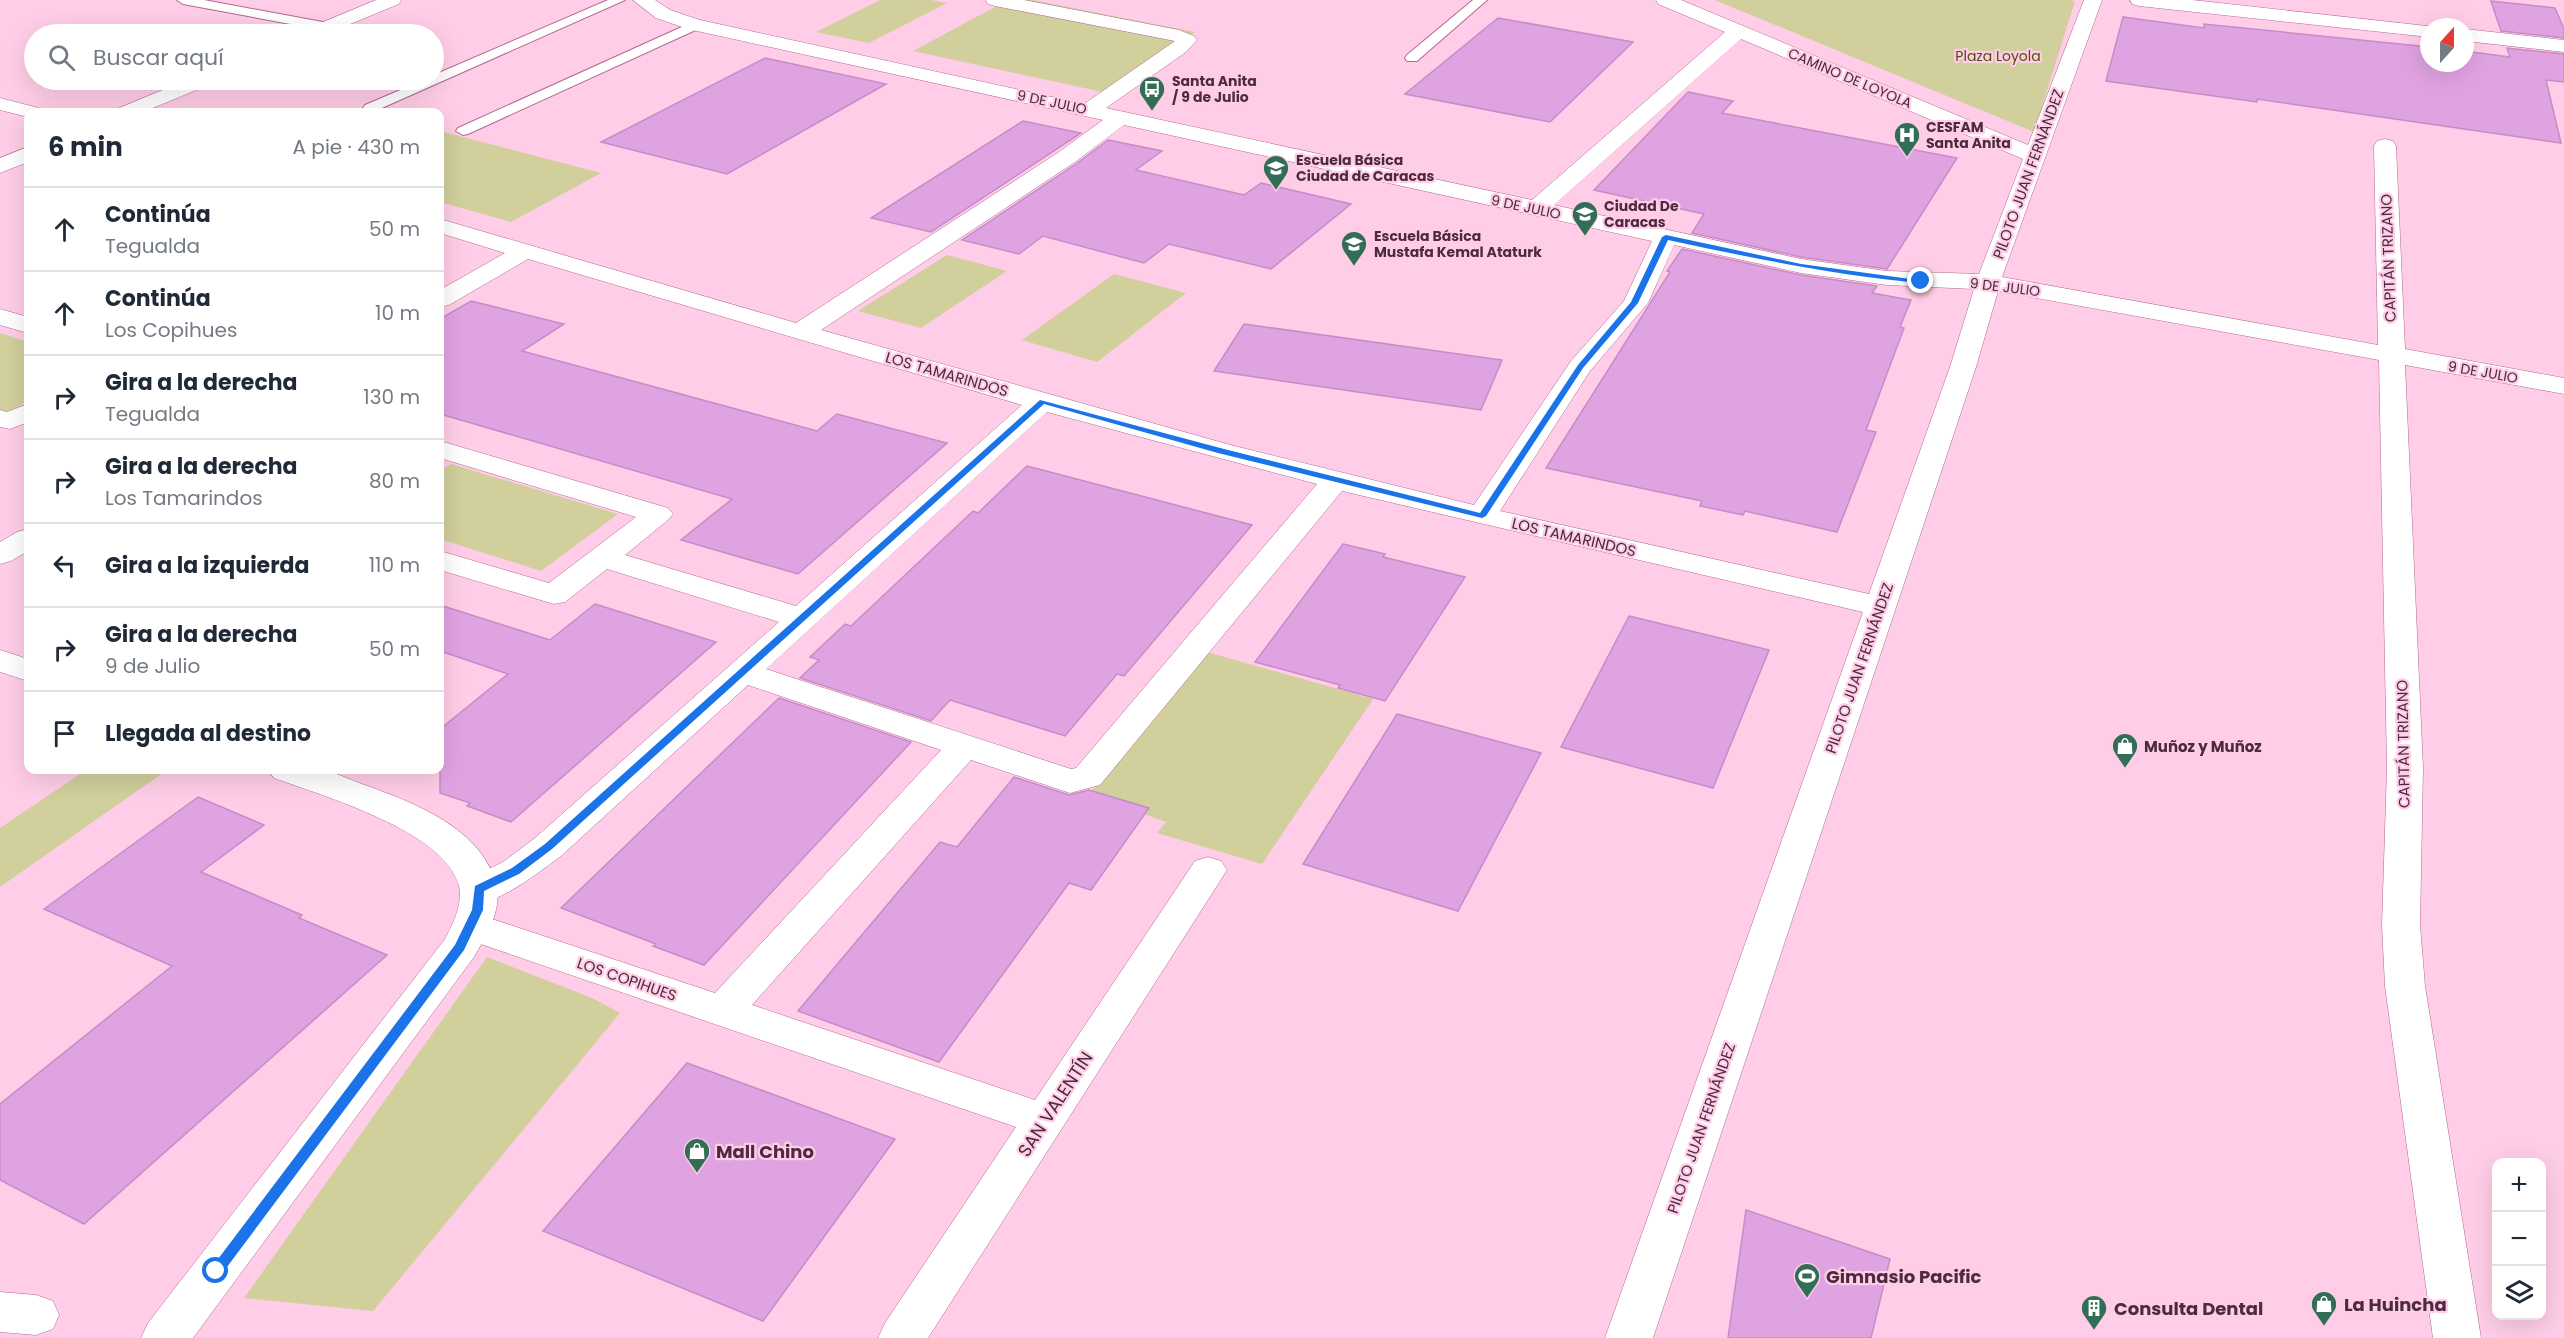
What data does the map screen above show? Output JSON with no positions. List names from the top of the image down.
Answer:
{
  "streets": {
    "street": [
      "CAMINO DE LOYOLA",
      "9 DE JULIO",
      "PILOTO JUAN FERNÁNDEZ",
      "CAPITÁN TRIZANO",
      "LOS TAMARINDOS",
      "LOS COPIHUES",
      "SAN VALENTÍN"
    ]
  },
  "crossings": [
    ["CAMINO DE LOYOLA", "PILOTO JUAN FERNÁNDEZ"],
    ["9 DE JULIO", "PILOTO JUAN FERNÁNDEZ"],
    ["9 DE JULIO", "CAPITÁN TRIZANO"],
    ["PILOTO JUAN FERNÁNDEZ", "LOS TAMARINDOS"],
    ["LOS COPIHUES", "SAN VALENTÍN"]
  ],
  "parks": ["Plaza Loyola"],
  "places": {
    "bus stop": ["Santa Anita / 9 de Julio"],
    "hospital": ["CESFAM Santa Anita"],
    "school or university": ["Escuela Básica Ciudad de Caracas", "Ciudad De Caracas", "Escuela Básica Mustafa Kemal Ataturk"],
    "shop": ["Muñoz y Muñoz", "Mall Chino", "La Huincha"],
    "sports": ["Gimnasio Pacific"],
    "building": ["Consulta Dental"]
  },
  "north": "top",
  "page": {
    "search": "Buscar aquí",
    "heading": ["6 min", "A pie · 430 m"],
    "list": [
      ["Continúa", "Tegualda", "50 m"],
      ["Continúa", "Los Copihues", "10 m"],
      ["Gira a la derecha", "Tegualda", "130 m"],
      ["Gira a la derecha", "Los Tamarindos", "80 m"],
      ["Gira a la izquierda", "110 m"],
      ["Gira a la derecha", "9 de Julio", "50 m"],
      "Llegada al destino"
    ],
    "map_buttons": ["+", "−"]
  }
}
